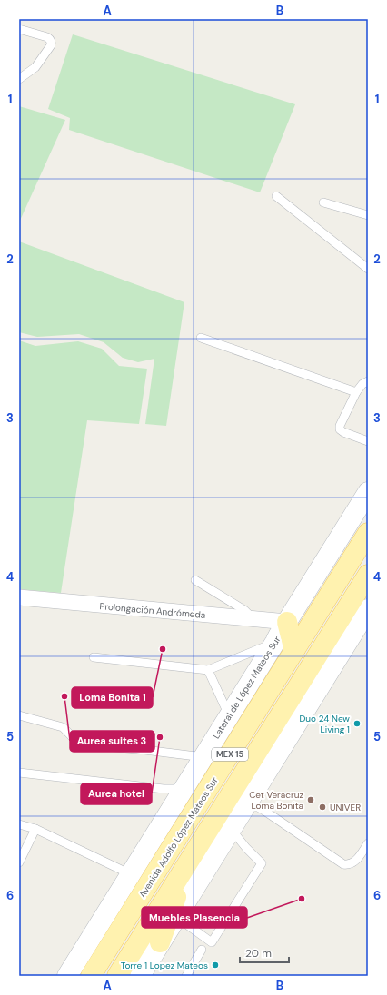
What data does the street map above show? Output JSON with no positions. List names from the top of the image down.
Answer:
{
  "streets": {
    "main road": ["Lateral de López Mateos Sur", "MEX 15", "Avenida Adolfo López Mateos Sur"],
    "street": ["Prolongación Andrómeda"]
  },
  "crossings": [
    ["Prolongación Andrómeda", "Lateral de López Mateos Sur"]
  ],
  "places": [
    "Loma Bonita 1",
    "Aurea suites 3",
    "Duo 24 New Living 1",
    "Aurea hotel",
    "Cet Veracruz Loma Bonita",
    "UNIVER",
    "Muebles Plasencia",
    "Torre 1 Lopez Mateos"
  ],
  "scale_bar": "20 m",
  "grid": {
    "columns": ["A", "B"],
    "rows": [
      "1",
      "2",
      "3",
      "4",
      "5",
      "6"
    ]
  }
}
